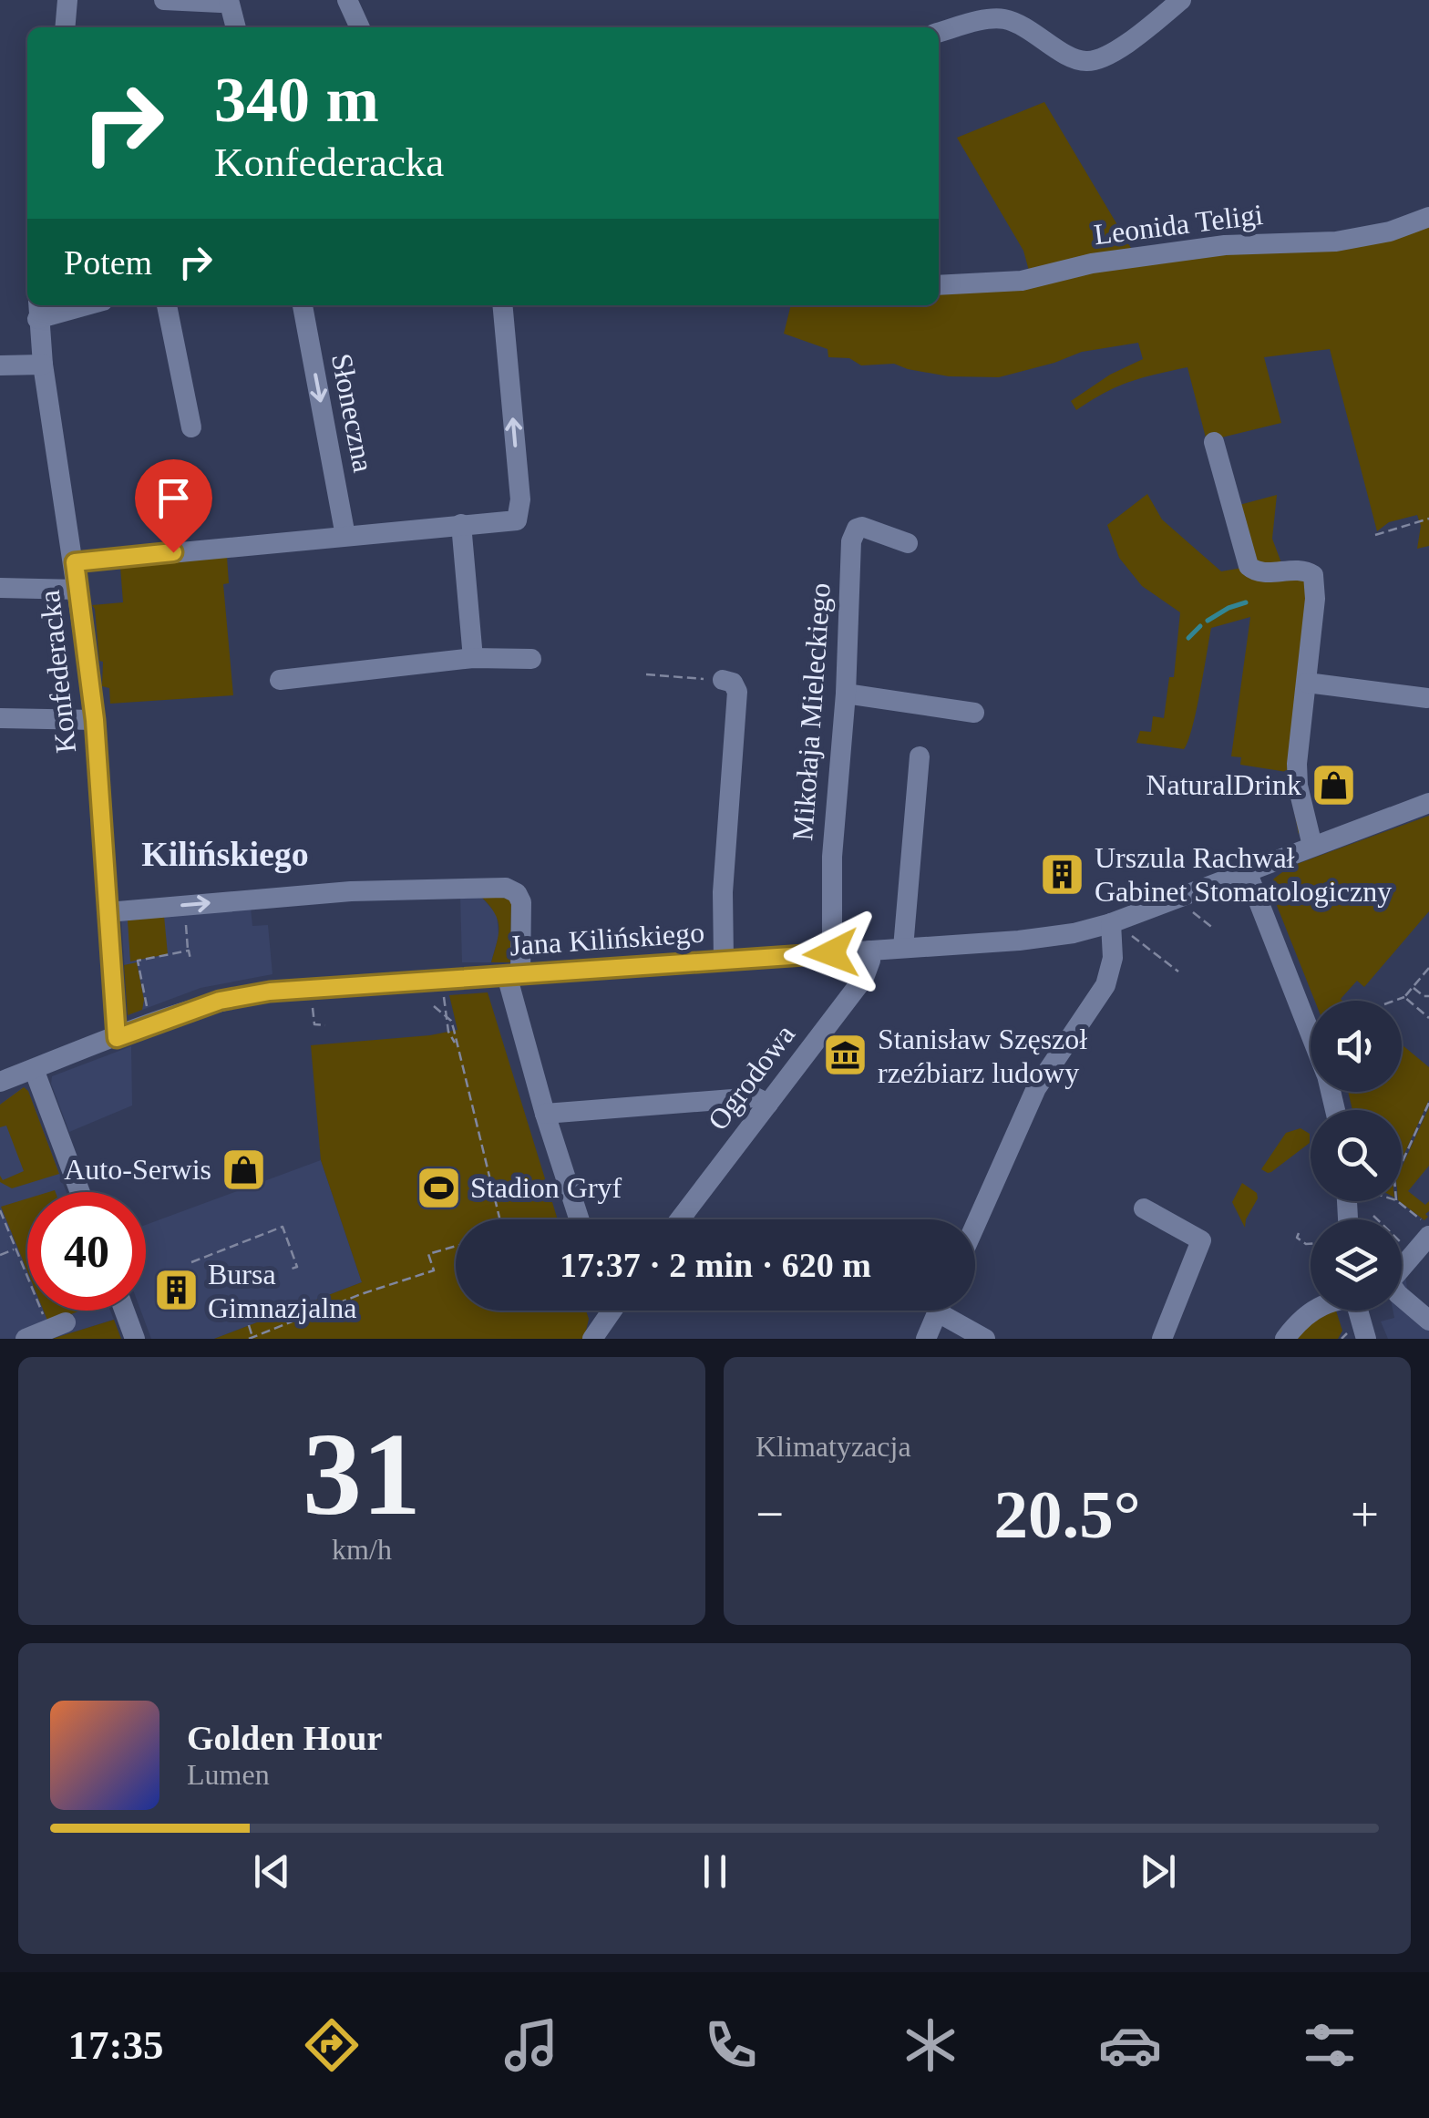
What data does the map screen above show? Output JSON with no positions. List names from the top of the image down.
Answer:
{
  "streets": {
    "street": [
      "Leonida Teligi",
      "Słoneczna",
      "Konfederacka",
      "Mikołaja Mieleckiego",
      "Jana Kilińskiego",
      "Ogrodowa"
    ]
  },
  "crossings": [
    ["Konfederacka", "Jana Kilińskiego"],
    ["Mikołaja Mieleckiego", "Jana Kilińskiego"],
    ["Jana Kilińskiego", "Ogrodowa"]
  ],
  "districts": ["Kilińskiego"],
  "places": {
    "shop": ["NaturalDrink", "Auto-Serwis"],
    "building": ["Urszula Rachwał Gabinet Stomatologiczny", "Bursa Gimnazjalna"],
    "museum": ["Stanisław Szęszoł rzeźbiarz ludowy"],
    "sports": ["Stadion Gryf"]
  },
  "page": {
    "turn": ["340 m", "Konfederacka"],
    "then": "Potem",
    "limit": "40",
    "trip": "17:37 · 2 min · 620 m",
    "tile": [
      ["31", "km/h"],
      "Klimatyzacja"
    ],
    "heat": ["−", "20.5°", "+"],
    "song": ["Golden Hour", "Lumen"],
    "tabs": "17:35"
  }
}
